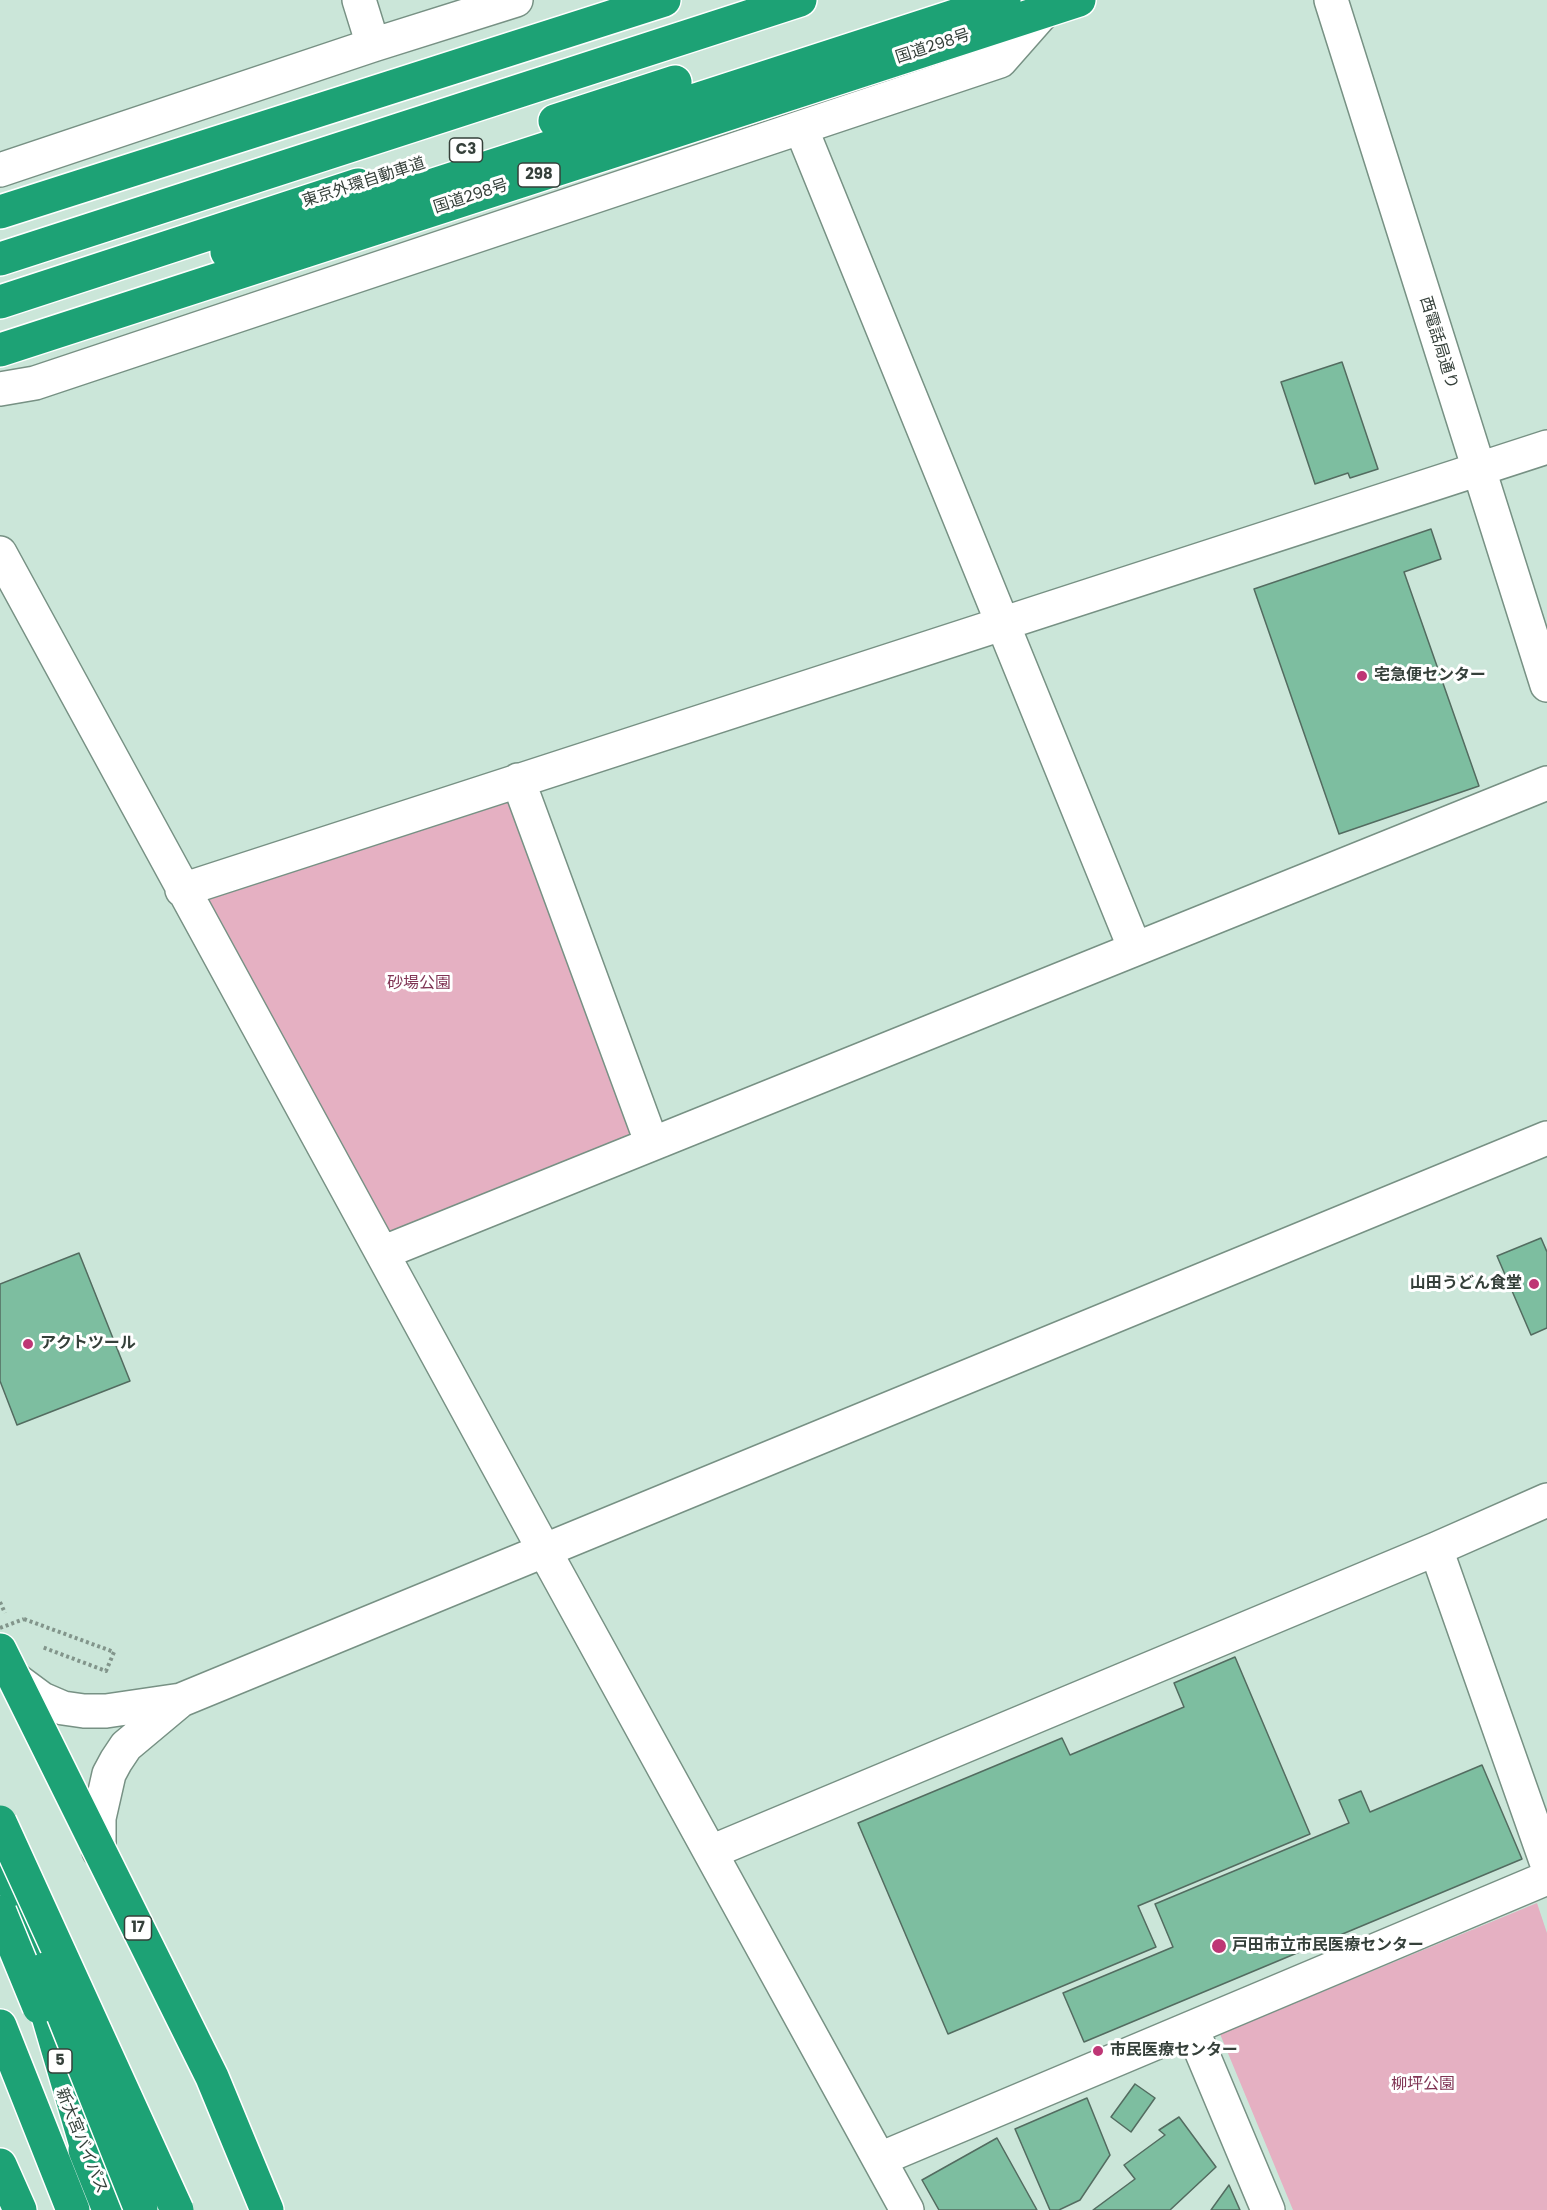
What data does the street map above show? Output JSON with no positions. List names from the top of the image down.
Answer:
{
  "streets": {
    "highway": [
      "国道298号",
      "C3",
      "298",
      "東京外環自動車道",
      "17",
      "5",
      "新大宮バイパス"
    ],
    "street": ["西電話局通り"]
  },
  "parks": ["砂場公園", "柳坪公園"],
  "places": [
    "宅急便センター",
    "山田うどん食堂",
    "アクトツール",
    "戸田市立市民医療センター",
    "市民医療センター"
  ]
}
